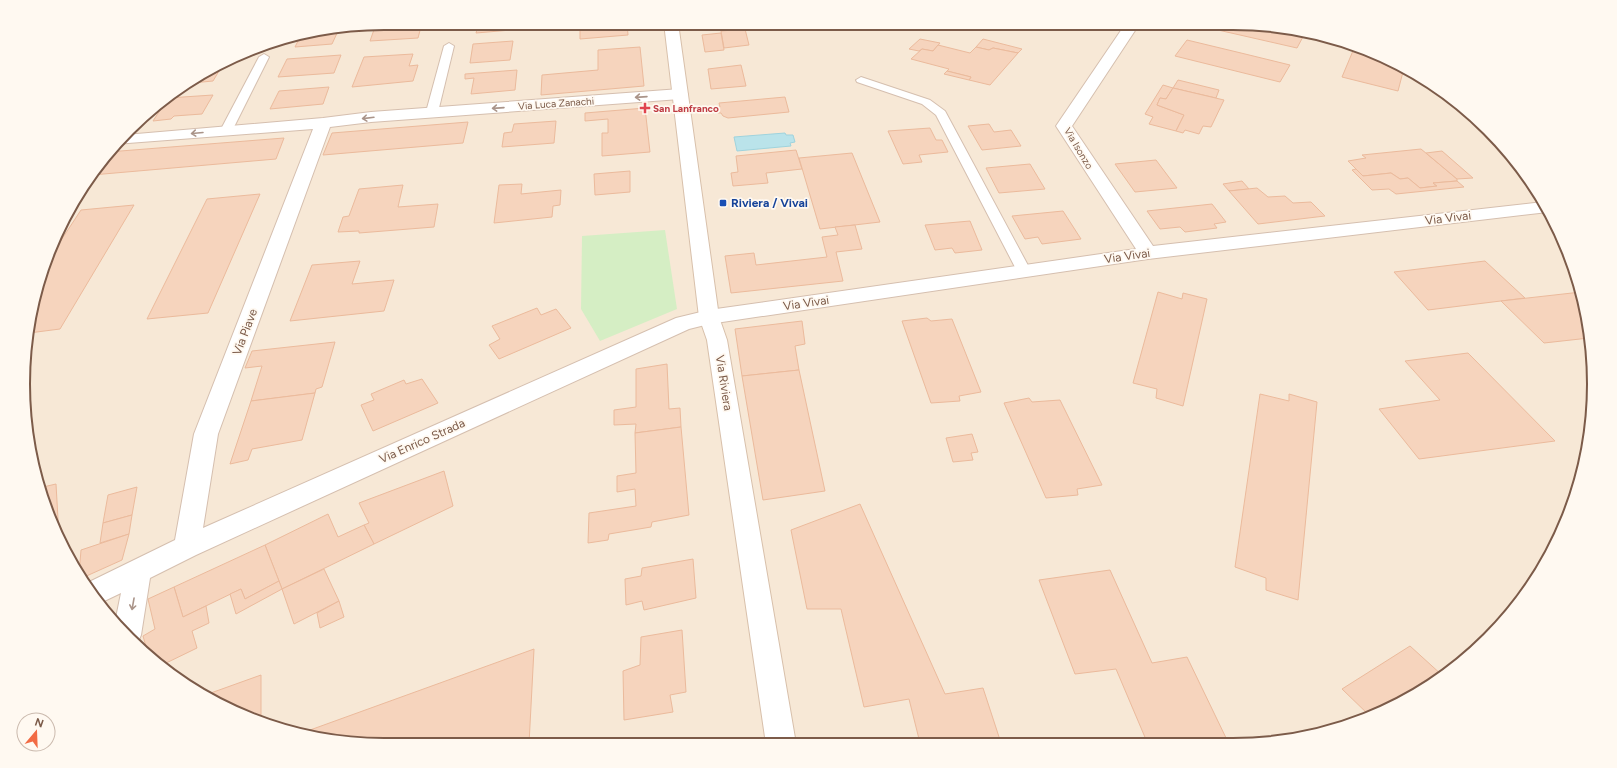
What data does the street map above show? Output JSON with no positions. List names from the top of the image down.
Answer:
{
  "streets": {
    "street": [
      "Via Luca Zanachi",
      "Via Isonzo",
      "Via Vivai",
      "Via Piave",
      "Via Riviera",
      "Via Enrico Strada"
    ]
  },
  "crossings": [
    ["Via Luca Zanachi", "Via Piave"],
    ["Via Luca Zanachi", "Via Riviera"],
    ["Via Isonzo", "Via Vivai"],
    ["Via Vivai", "Via Riviera"],
    ["Via Vivai", "Via Enrico Strada"],
    ["Via Piave", "Via Enrico Strada"],
    ["Via Riviera", "Via Enrico Strada"]
  ],
  "one_way": ["Via Luca Zanachi"],
  "places": {
    "health": ["San Lanfranco"],
    "transit": ["Riviera / Vivai"]
  },
  "north": "top"
}
